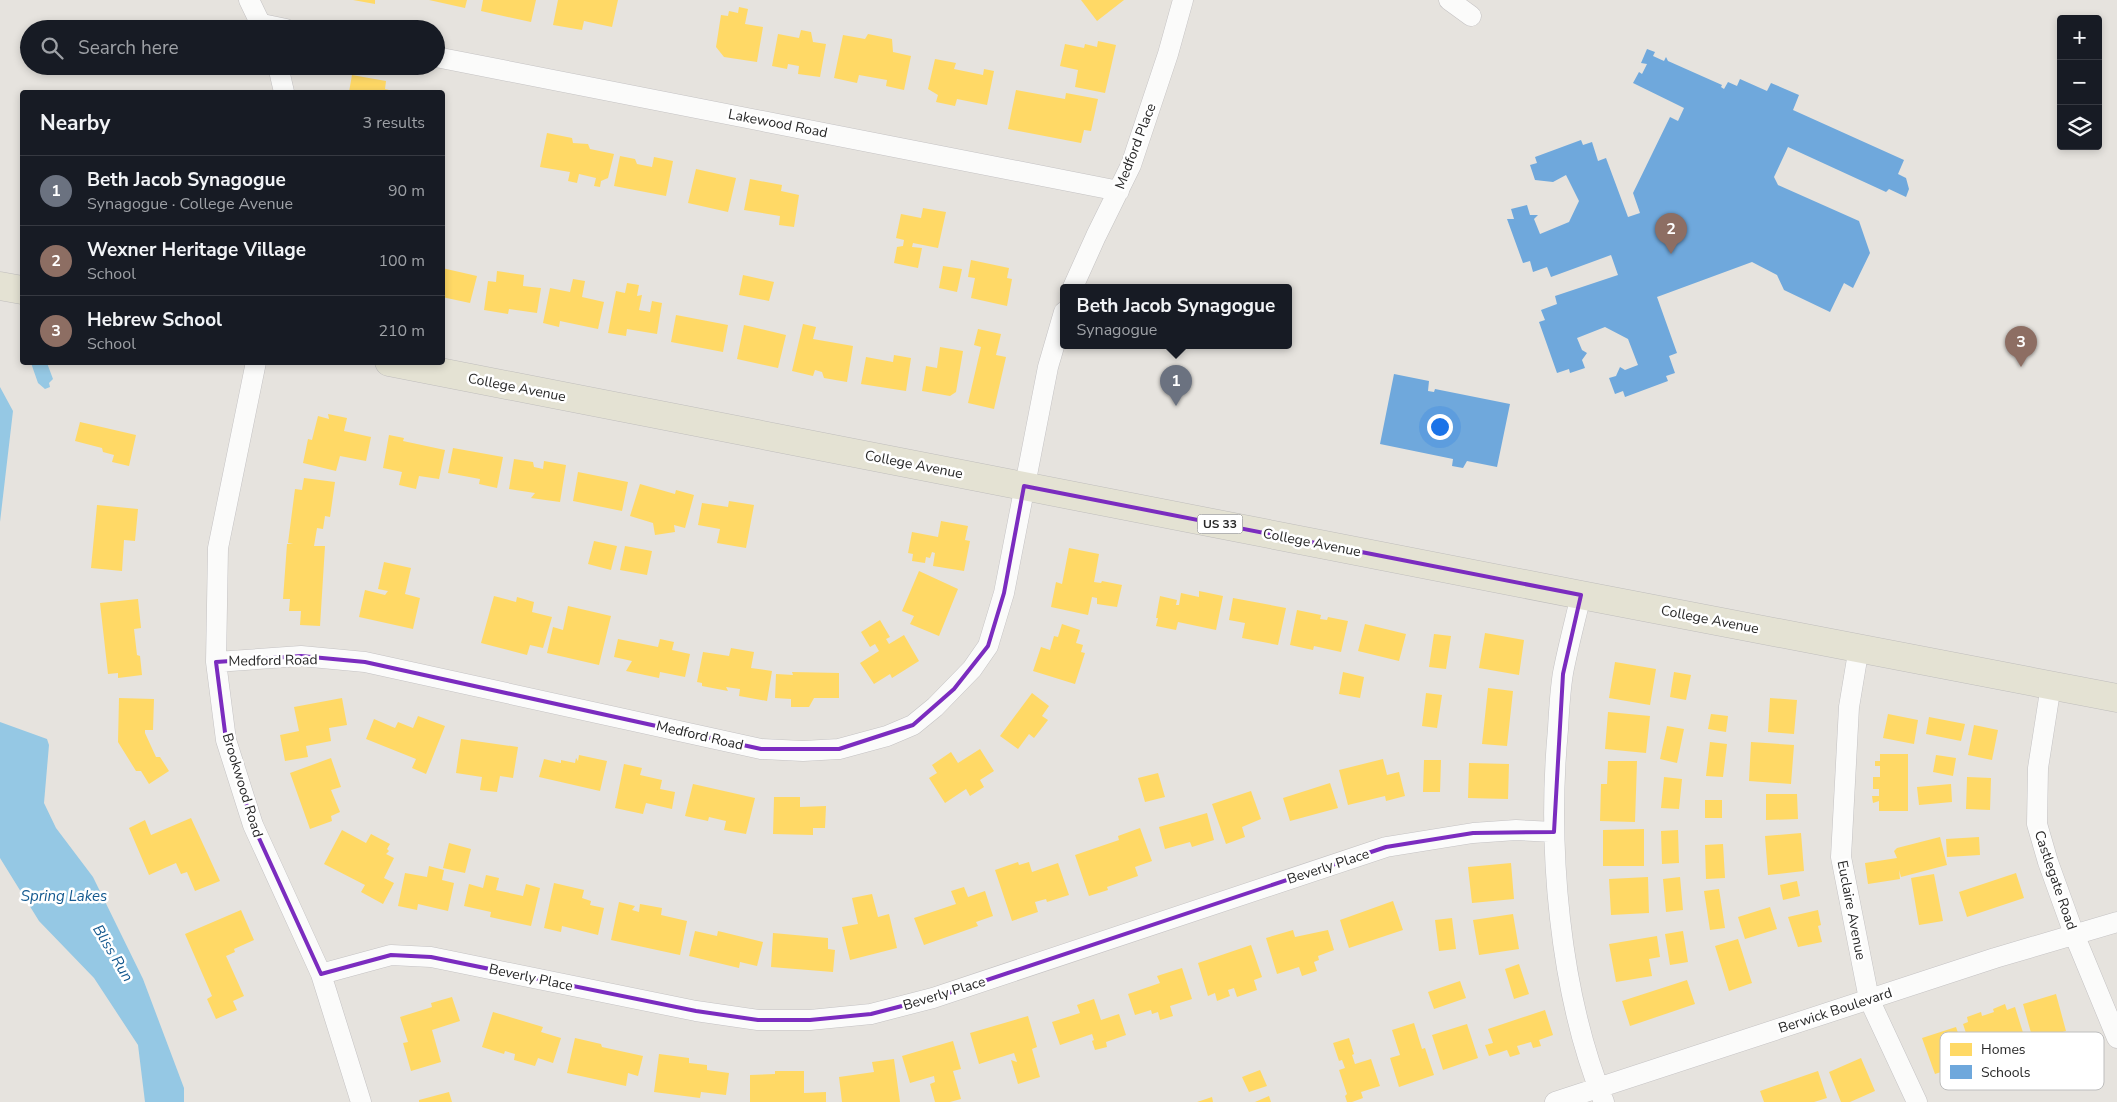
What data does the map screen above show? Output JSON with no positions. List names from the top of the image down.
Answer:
{
  "streets": {
    "main road": ["College Avenue", "US 33"],
    "street": [
      "Lakewood Road",
      "Medford Place",
      "Medford Road",
      "Brookwood Road",
      "Beverly Place",
      "Castlegate Road",
      "Euclaire Avenue",
      "Berwick Boulevard"
    ]
  },
  "crossings": [
    ["Lakewood Road", "Medford Place"],
    ["College Avenue", "Medford Road"],
    ["College Avenue", "Castlegate Road"],
    ["College Avenue", "Euclaire Avenue"],
    ["Medford Road", "Brookwood Road"],
    ["Brookwood Road", "Beverly Place"],
    ["Castlegate Road", "Berwick Boulevard"],
    ["Euclaire Avenue", "Berwick Boulevard"]
  ],
  "water": ["Spring Lakes", "Bliss Run"],
  "legend": ["Homes", "Schools"],
  "page": {
    "map_buttons": ["+", "−"],
    "search": "Search here",
    "heading": ["Nearby", "3 results"],
    "list": [
      {
        "mark": "1",
        "name": "Beth Jacob Synagogue",
        "note": "Synagogue · College Avenue",
        "value": "90 m"
      },
      {
        "mark": "2",
        "name": "Wexner Heritage Village",
        "note": "School",
        "value": "100 m"
      },
      {
        "mark": "3",
        "name": "Hebrew School",
        "note": "School",
        "value": "210 m"
      }
    ],
    "pins": ["2", "3", "1"],
    "popup": ["Beth Jacob Synagogue", "Synagogue"]
  }
}
